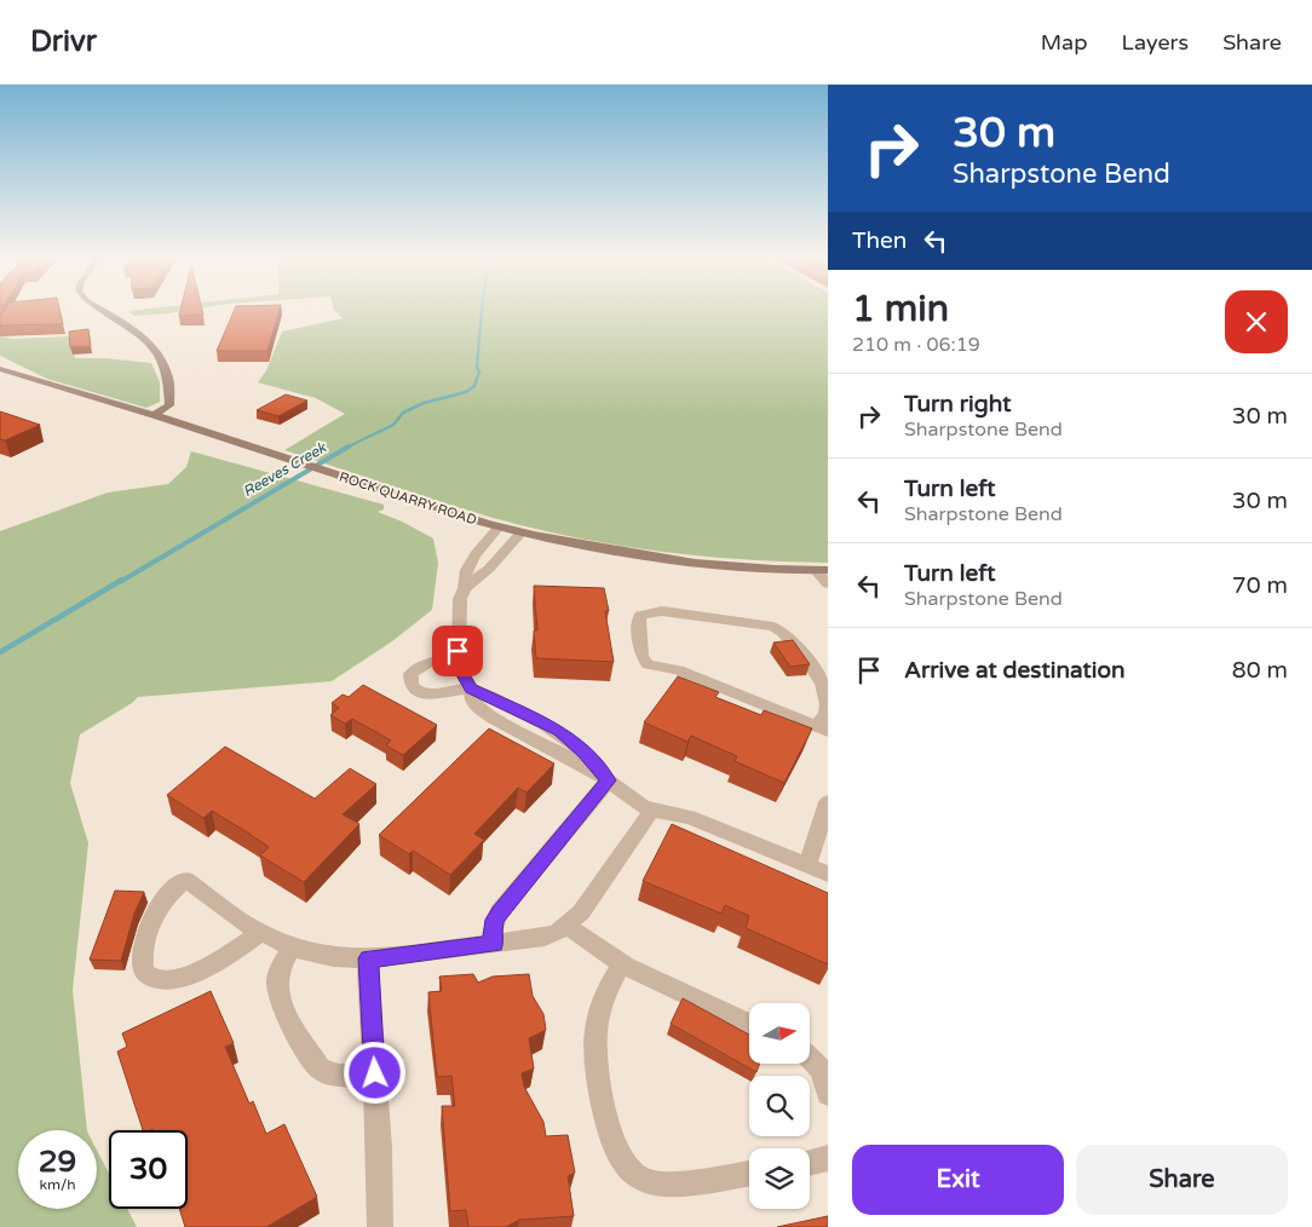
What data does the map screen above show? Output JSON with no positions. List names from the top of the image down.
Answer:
{
  "streets": {
    "street": ["ROCK QUARRY ROAD"]
  },
  "water": ["Reeves Creek"],
  "north": "right",
  "page": {
    "header": "Drivr",
    "nav": ["Map", "Layers", "Share"],
    "turn": ["30 m", "Sharpstone Bend"],
    "then": "Then",
    "heading": ["1 min", "210 m · 06:19"],
    "list": [
      {
        "name": "Turn right",
        "note": "Sharpstone Bend",
        "value": "30 m"
      },
      {
        "name": "Turn left",
        "note": "Sharpstone Bend",
        "value": "30 m"
      },
      {
        "name": "Turn left",
        "note": "Sharpstone Bend",
        "value": "70 m"
      },
      {
        "name": "Arrive at destination",
        "value": "80 m"
      }
    ],
    "speed": "29 km/h",
    "limit": "30",
    "buttons": ["Exit", "Share"]
  }
}
